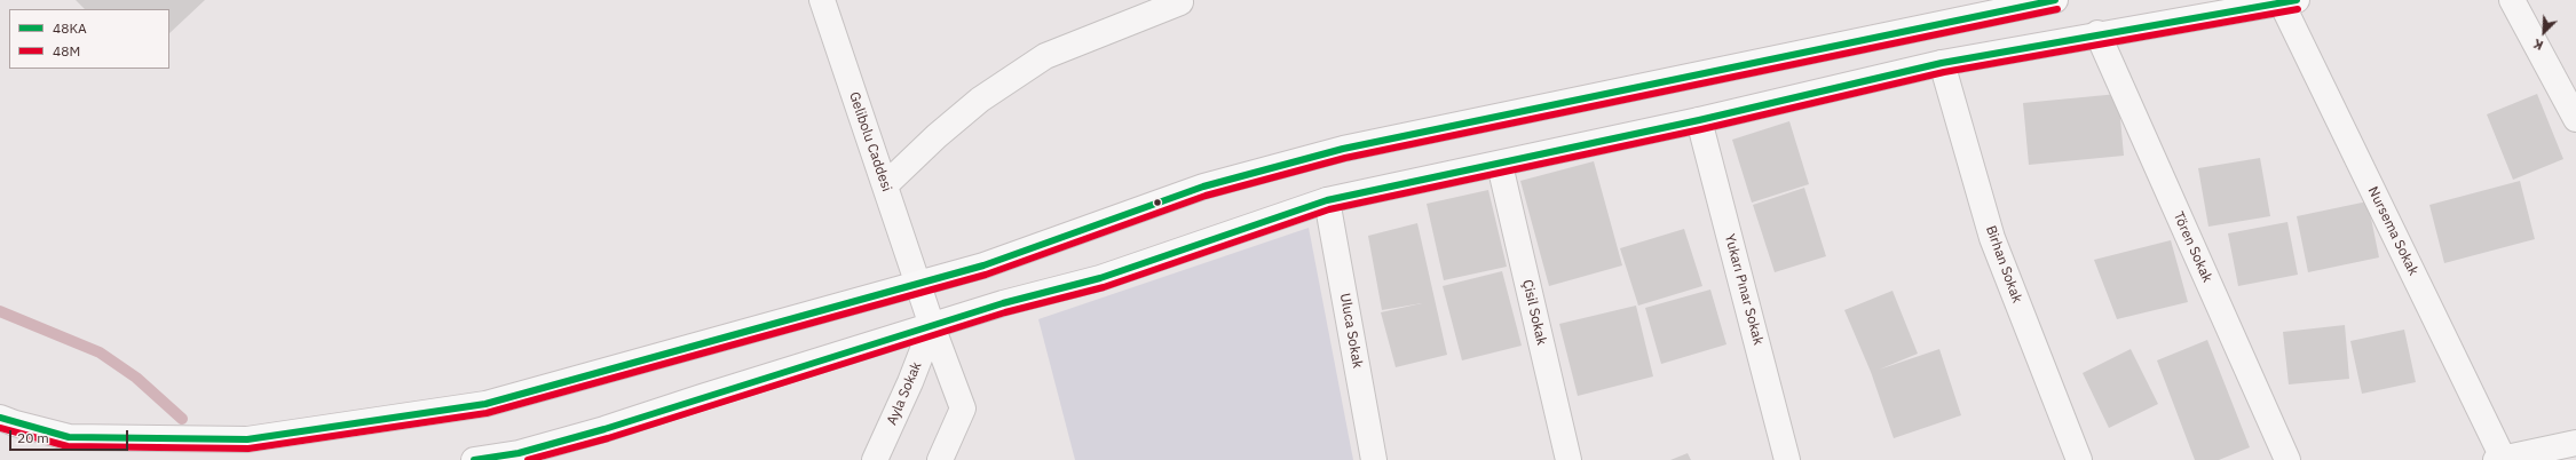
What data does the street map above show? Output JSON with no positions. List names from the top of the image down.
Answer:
{
  "streets": {
    "street": [
      "Gelibolu Caddesi",
      "Nursema Sokak",
      "Tören Sokak",
      "Birhan Sokak",
      "Yukarı Pınar Sokak",
      "Çisil Sokak",
      "Uluca Sokak",
      "Ayla Sokak"
    ]
  },
  "lines": ["transit line 48KA", "transit line 48M"],
  "legend": ["48KA", "48M"],
  "scale_bar": "20 m",
  "north": "bottom left"
}
